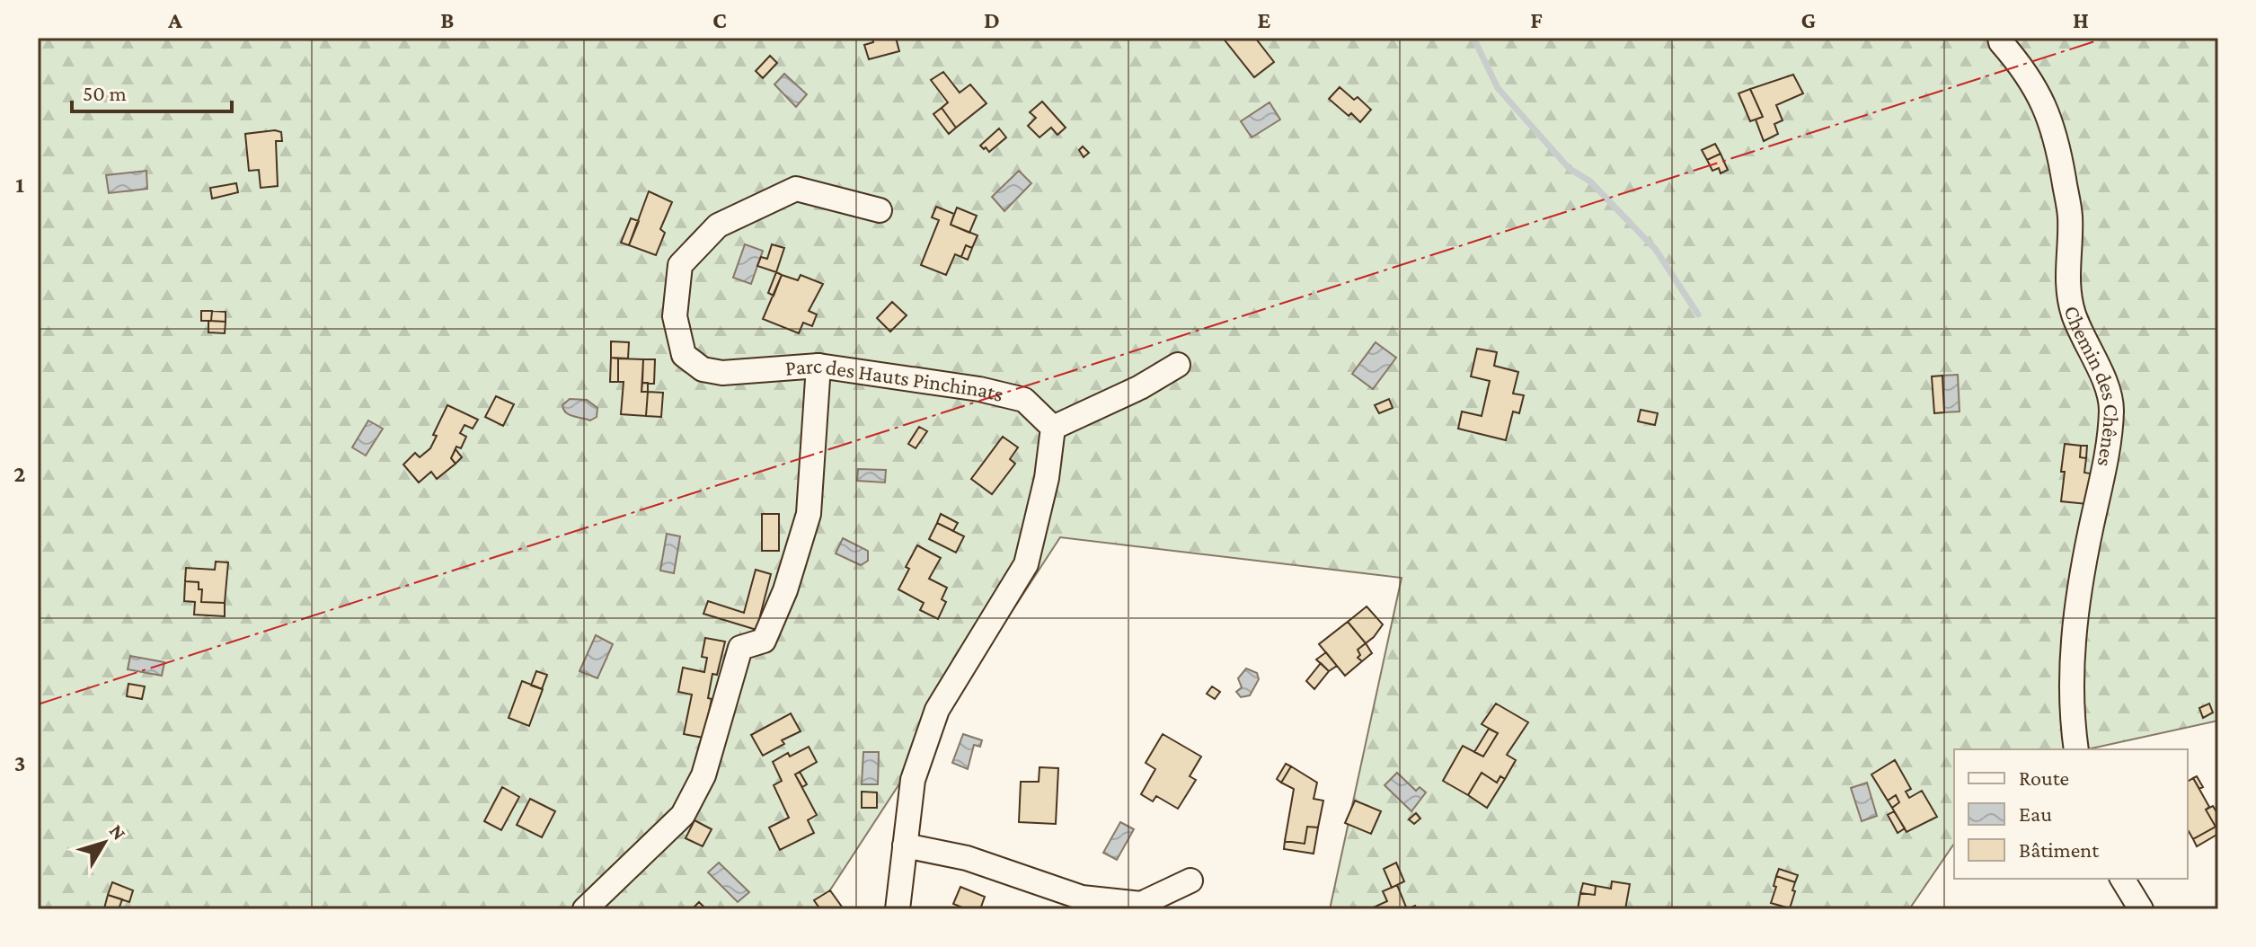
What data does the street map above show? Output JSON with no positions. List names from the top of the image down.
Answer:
{
  "streets": {
    "street": ["Parc des Hauts Pinchinats", "Chemin des Chênes"]
  },
  "legend": ["Route", "Eau", "Bâtiment"],
  "scale_bar": "50 m",
  "north": "top right",
  "grid": {
    "columns": [
      "A",
      "B",
      "C",
      "D",
      "E",
      "F",
      "G",
      "H"
    ],
    "rows": ["1", "2", "3"]
  }
}
